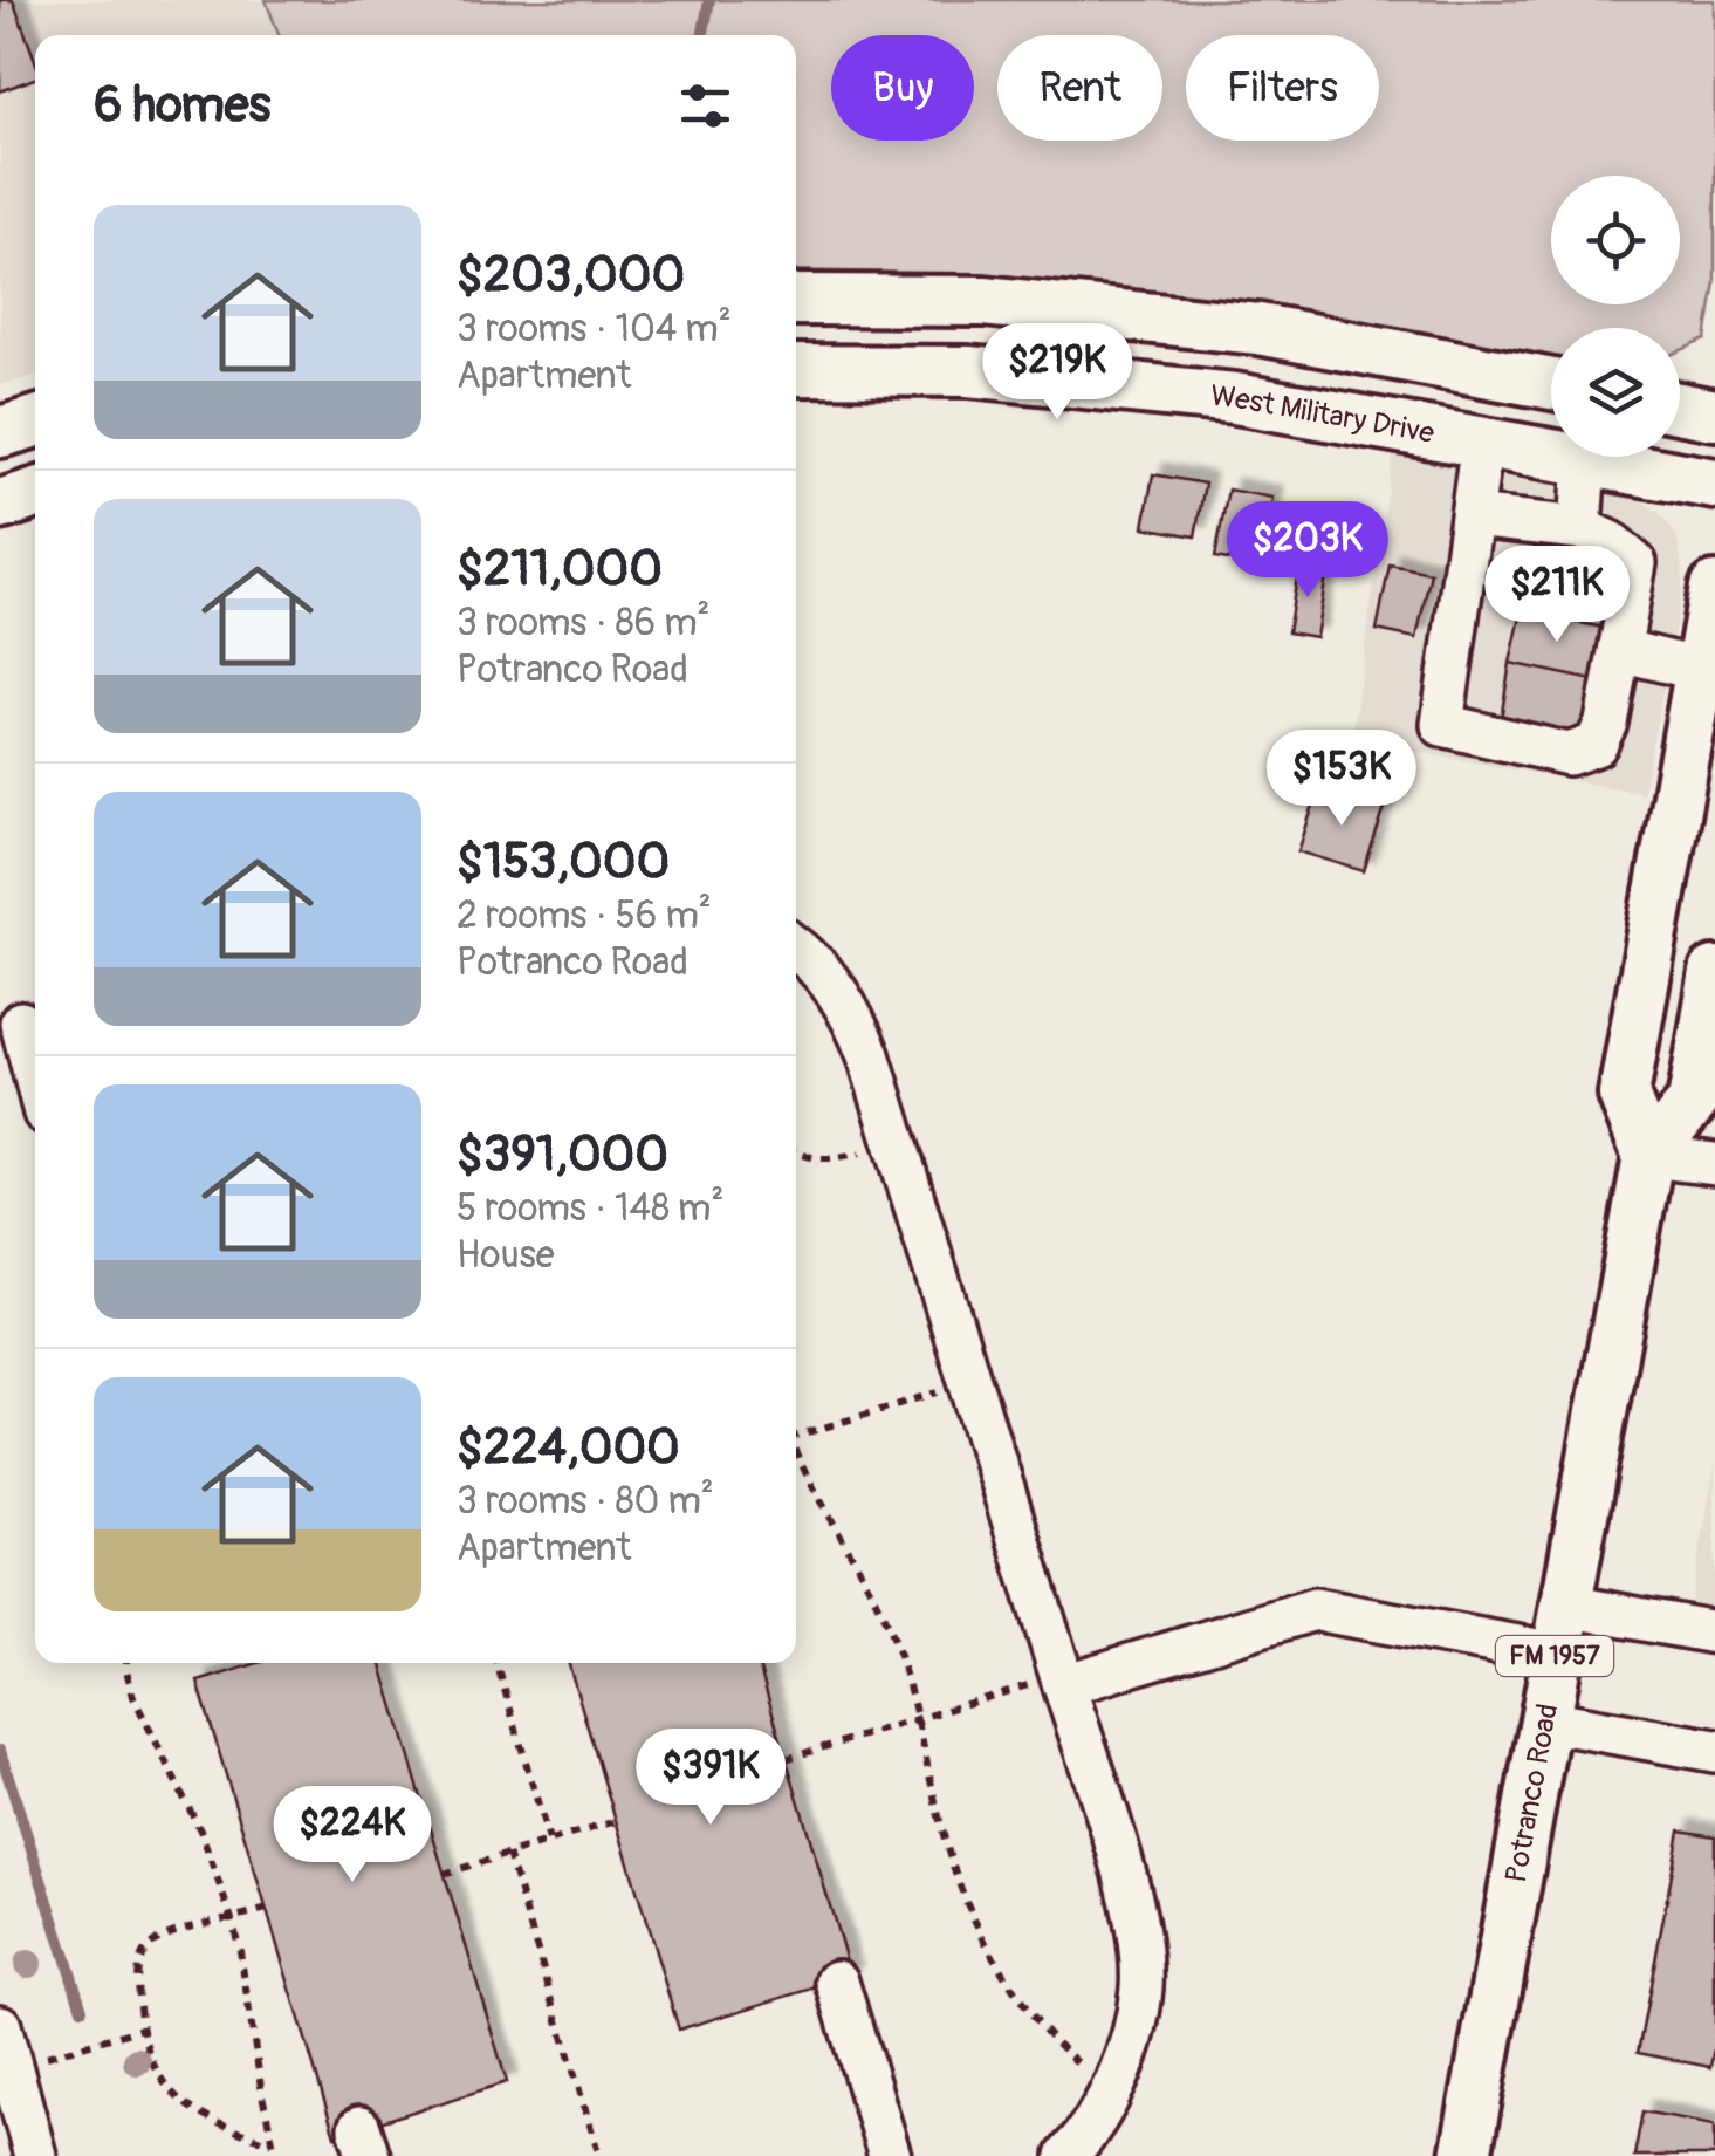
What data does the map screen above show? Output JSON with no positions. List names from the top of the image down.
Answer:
{
  "streets": {
    "main road": ["West Military Drive", "FM 1957", "Potranco Road"]
  },
  "page": {
    "chip": ["Buy", "Rent", "Filters"],
    "heading": "6 homes",
    "list": [
      {
        "name": "$203,000",
        "note": "3 rooms · 104 m² · Apartment"
      },
      {
        "name": "$211,000",
        "note": "3 rooms · 86 m² · Potranco Road"
      },
      {
        "name": "$153,000",
        "note": "2 rooms · 56 m² · Potranco Road"
      },
      {
        "name": "$391,000",
        "note": "5 rooms · 148 m² · House"
      },
      {
        "name": "$224,000",
        "note": "3 rooms · 80 m² · Apartment"
      }
    ],
    "price": [
      "$219K",
      "$203K",
      "$211K",
      "$153K",
      "$391K",
      "$224K"
    ]
  }
}
